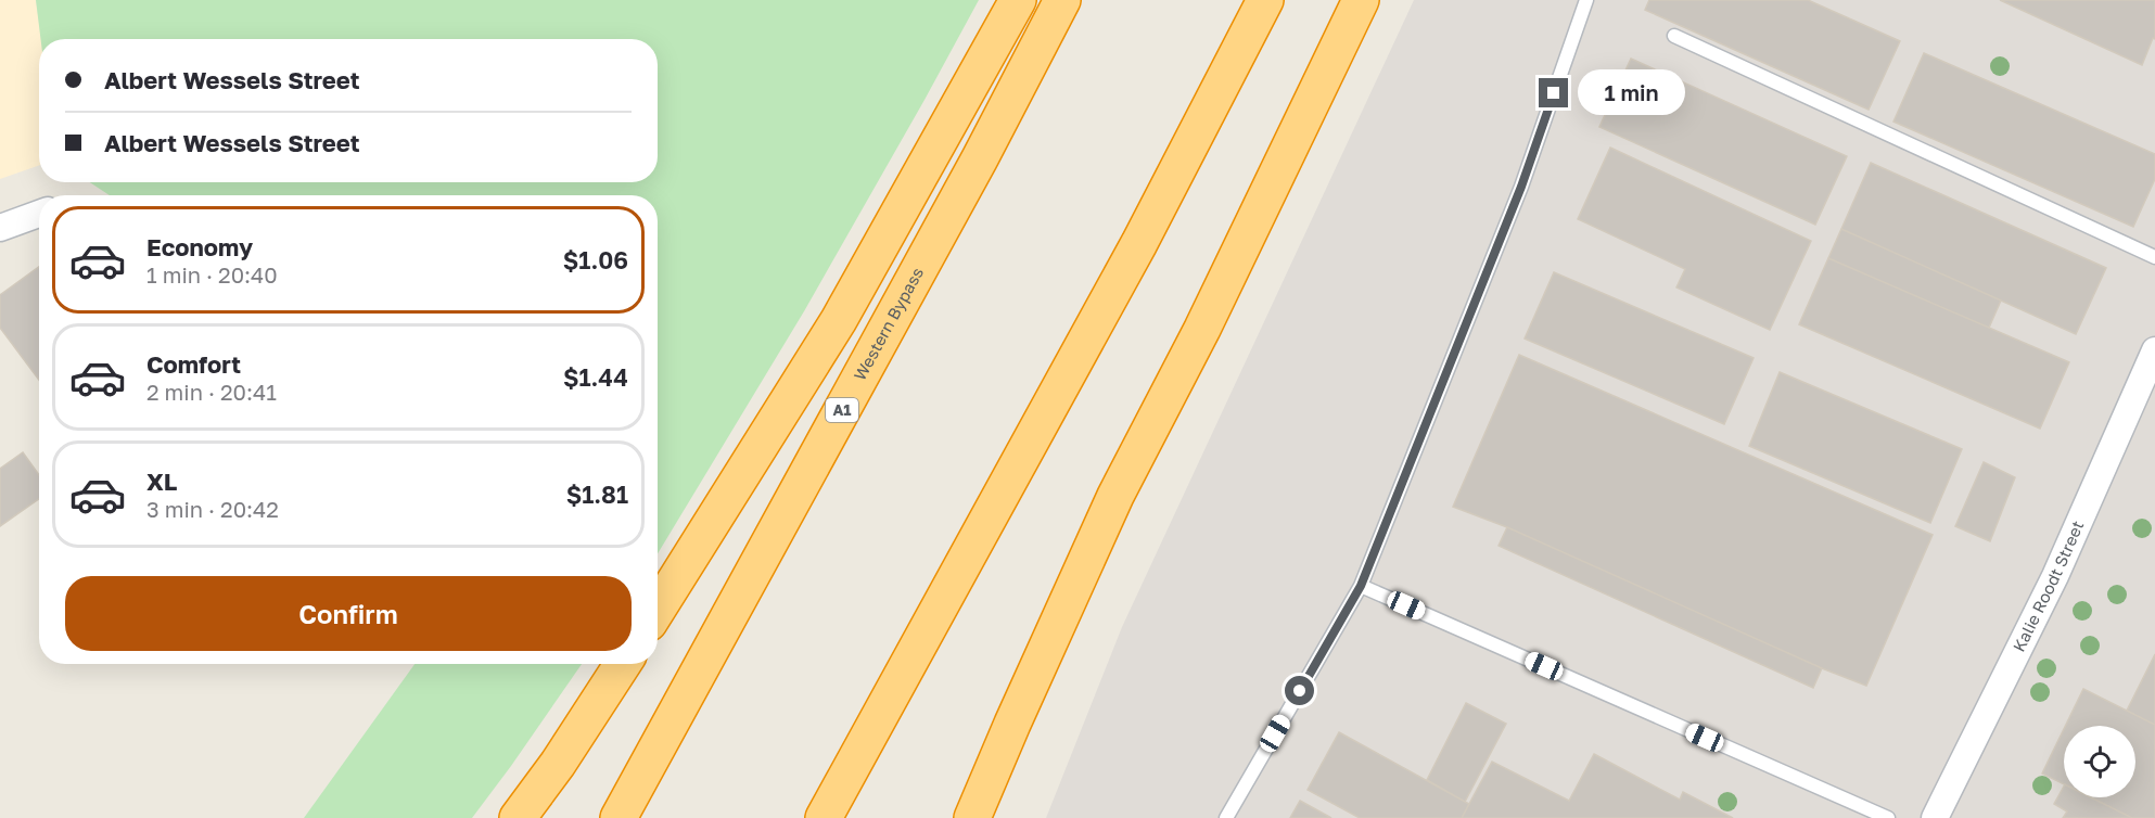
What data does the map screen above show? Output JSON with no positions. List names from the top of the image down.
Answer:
{
  "streets": {
    "highway": ["Western Bypass", "A1"],
    "street": ["Kalie Roodt Street"]
  },
  "page": {
    "banner": ["Albert Wessels Street", "Albert Wessels Street"],
    "bubble": "1 min",
    "list": [
      {
        "name": "Economy",
        "note": "1 min · 20:40",
        "value": "$1.06"
      },
      {
        "name": "Comfort",
        "note": "2 min · 20:41",
        "value": "$1.44"
      },
      {
        "name": "XL",
        "note": "3 min · 20:42",
        "value": "$1.81"
      }
    ],
    "buttons": "Confirm"
  }
}
